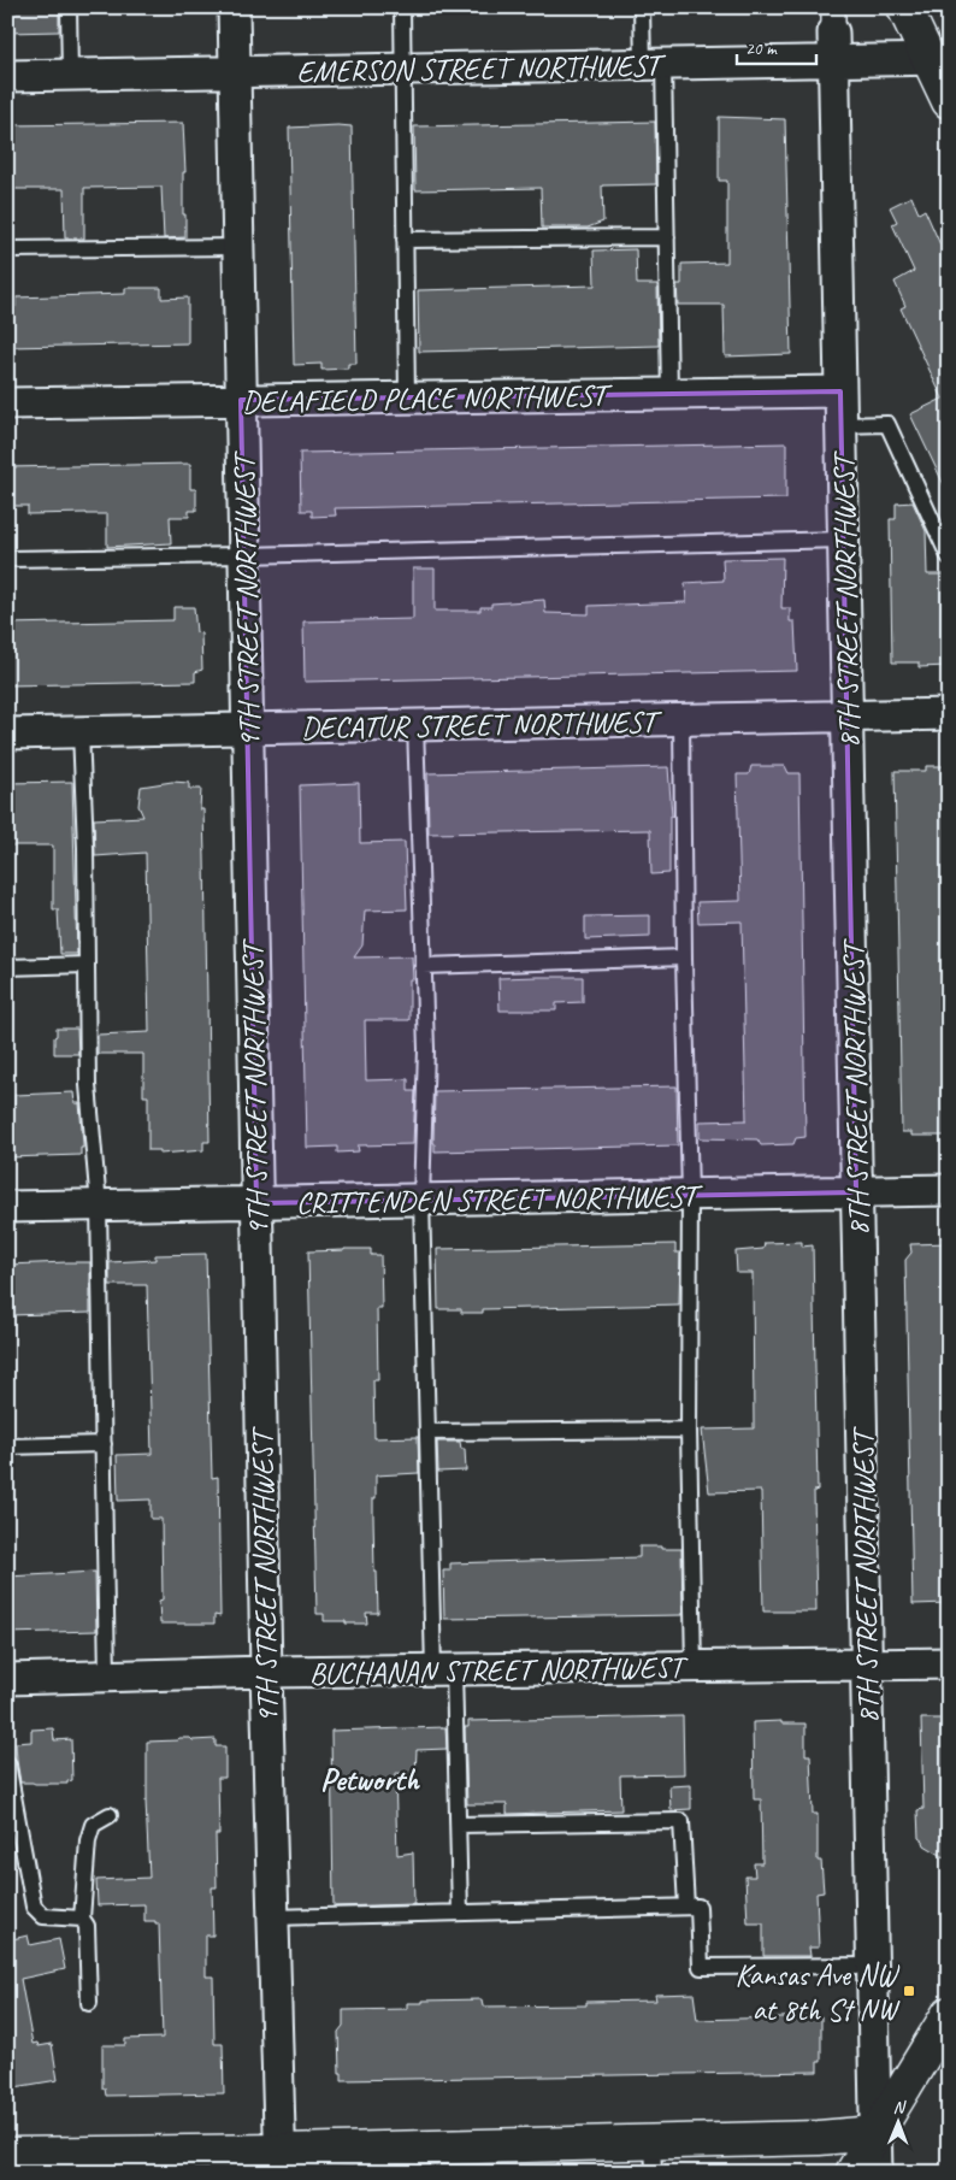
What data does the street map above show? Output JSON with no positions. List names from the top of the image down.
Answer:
{
  "streets": {
    "street": [
      "EMERSON STREET NORTHWEST",
      "DELAFIELD PLACE NORTHWEST",
      "9TH STREET NORTHWEST",
      "8TH STREET NORTHWEST",
      "DECATUR STREET NORTHWEST",
      "CRITTENDEN STREET NORTHWEST",
      "BUCHANAN STREET NORTHWEST"
    ]
  },
  "crossings": [
    ["EMERSON STREET NORTHWEST", "9TH STREET NORTHWEST"],
    ["EMERSON STREET NORTHWEST", "8TH STREET NORTHWEST"],
    ["DELAFIELD PLACE NORTHWEST", "9TH STREET NORTHWEST"],
    ["DELAFIELD PLACE NORTHWEST", "8TH STREET NORTHWEST"],
    ["9TH STREET NORTHWEST", "DECATUR STREET NORTHWEST"],
    ["9TH STREET NORTHWEST", "CRITTENDEN STREET NORTHWEST"],
    ["9TH STREET NORTHWEST", "BUCHANAN STREET NORTHWEST"],
    ["8TH STREET NORTHWEST", "DECATUR STREET NORTHWEST"],
    ["8TH STREET NORTHWEST", "CRITTENDEN STREET NORTHWEST"],
    ["8TH STREET NORTHWEST", "BUCHANAN STREET NORTHWEST"]
  ],
  "districts": ["Petworth"],
  "places": {
    "transit": ["Kansas Ave NW at 8th St NW"]
  },
  "scale_bar": "20 m",
  "north": "top"
}
